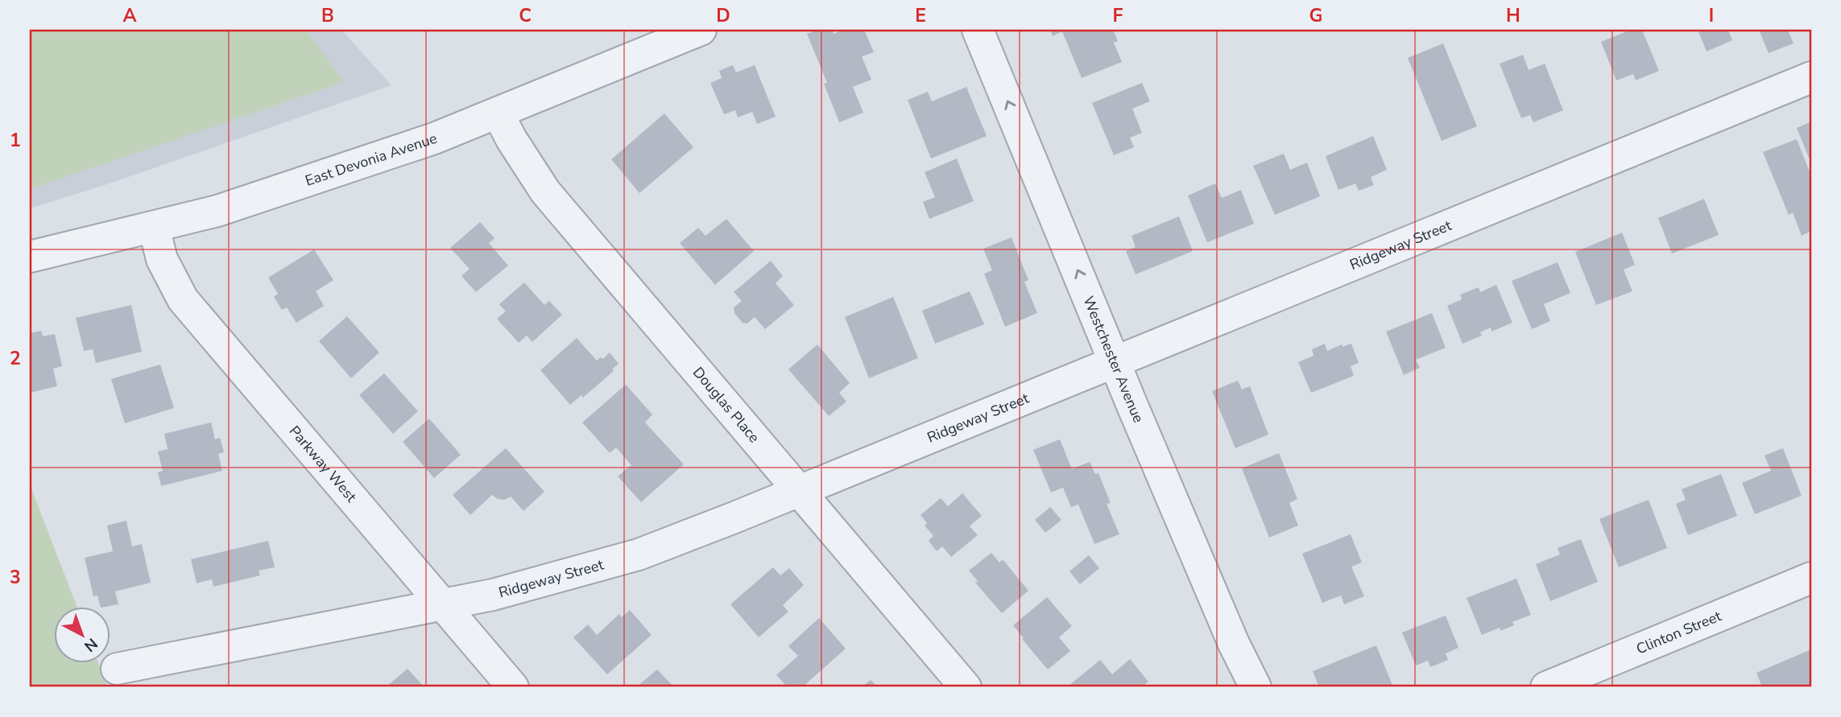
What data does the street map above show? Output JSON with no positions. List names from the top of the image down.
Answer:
{
  "streets": {
    "street": [
      "East Devonia Avenue",
      "Ridgeway Street",
      "Westchester Avenue",
      "Douglas Place",
      "Parkway West",
      "Clinton Street"
    ]
  },
  "crossings": [
    ["East Devonia Avenue", "Douglas Place"],
    ["East Devonia Avenue", "Parkway West"],
    ["Ridgeway Street", "Westchester Avenue"],
    ["Ridgeway Street", "Douglas Place"],
    ["Ridgeway Street", "Parkway West"]
  ],
  "one_way": ["Westchester Avenue"],
  "north": "bottom right",
  "grid": {
    "columns": [
      "A",
      "B",
      "C",
      "D",
      "E",
      "F",
      "G",
      "H",
      "I"
    ],
    "rows": ["1", "2", "3"]
  }
}
